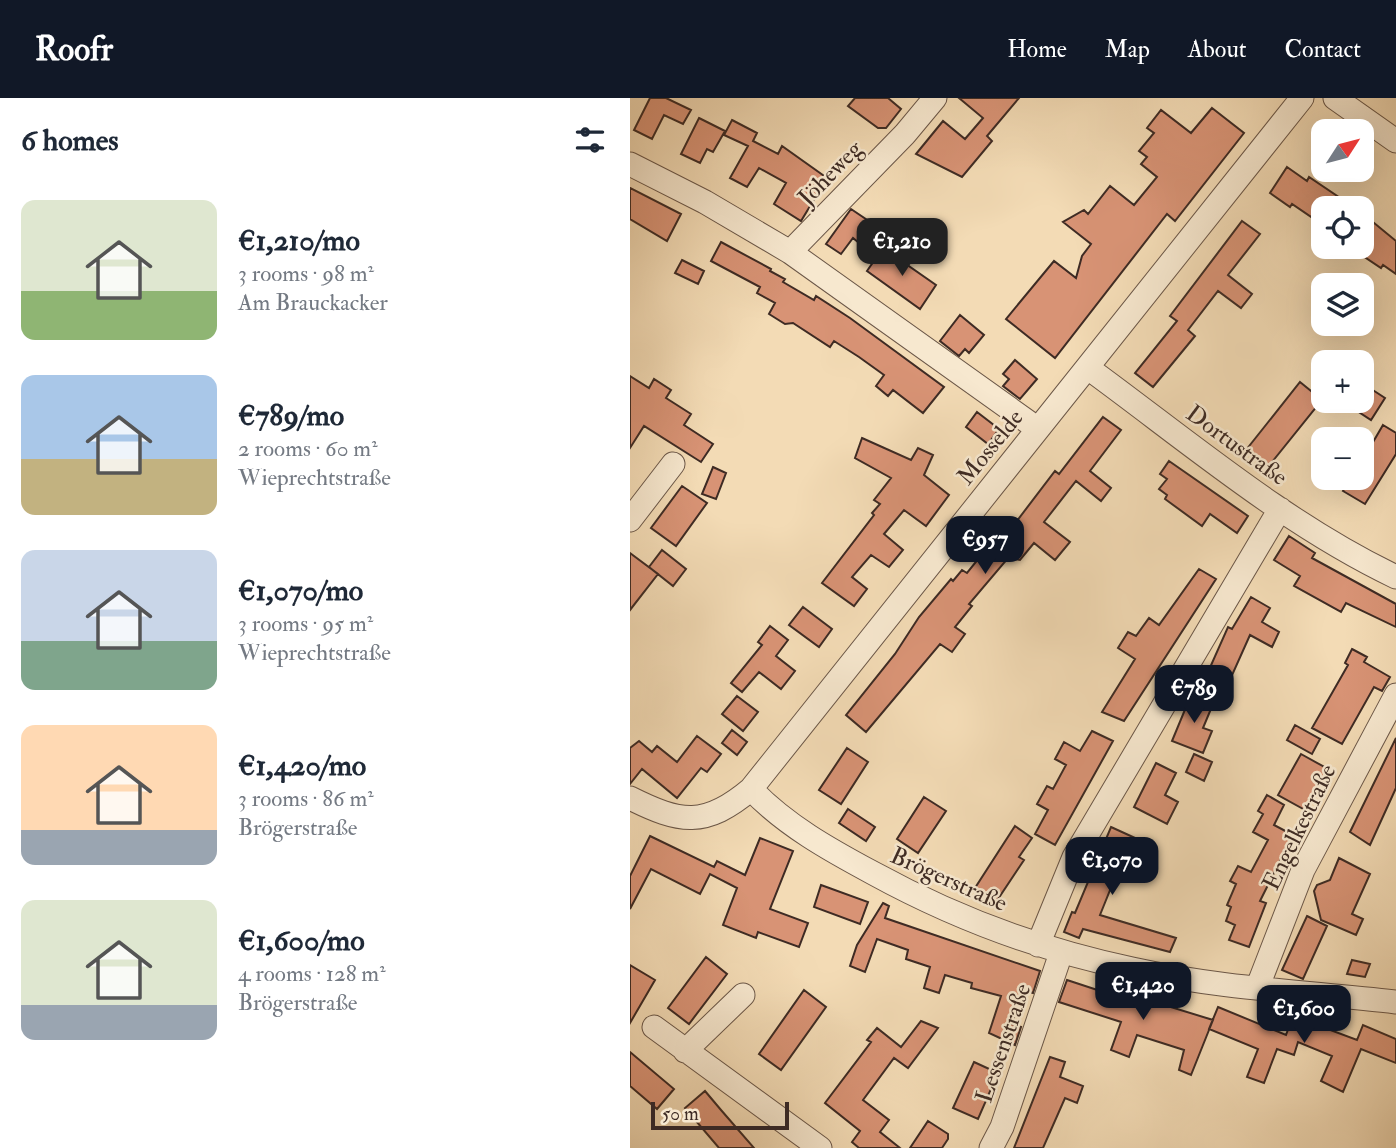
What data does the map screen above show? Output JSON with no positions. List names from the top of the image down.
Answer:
{
  "streets": {
    "street": [
      "Jöheweg",
      "Dortustraße",
      "Mosselde",
      "Engelkestraße",
      "Brögerstraße",
      "Lessenstraße"
    ]
  },
  "crossings": [
    ["Dortustraße", "Mosselde"],
    ["Mosselde", "Brögerstraße"],
    ["Engelkestraße", "Brögerstraße"],
    ["Brögerstraße", "Lessenstraße"]
  ],
  "scale_bar": "50 m",
  "north": "top right",
  "page": {
    "header": "Roofr",
    "nav": [
      "Home",
      "Map",
      "About",
      "Contact"
    ],
    "heading": "6 homes",
    "map_buttons": ["+", "−"],
    "list": [
      {
        "name": "€1,210/mo",
        "note": "3 rooms · 98 m² · Am Brauckacker"
      },
      {
        "name": "€789/mo",
        "note": "2 rooms · 60 m² · Wieprechtstraße"
      },
      {
        "name": "€1,070/mo",
        "note": "3 rooms · 95 m² · Wieprechtstraße"
      },
      {
        "name": "€1,420/mo",
        "note": "3 rooms · 86 m² · Brögerstraße"
      },
      {
        "name": "€1,600/mo",
        "note": "4 rooms · 128 m² · Brögerstraße"
      }
    ],
    "price": [
      "€1,210",
      "€957",
      "€789",
      "€1,070",
      "€1,420",
      "€1,600"
    ],
    "scale": "50 m"
  }
}
